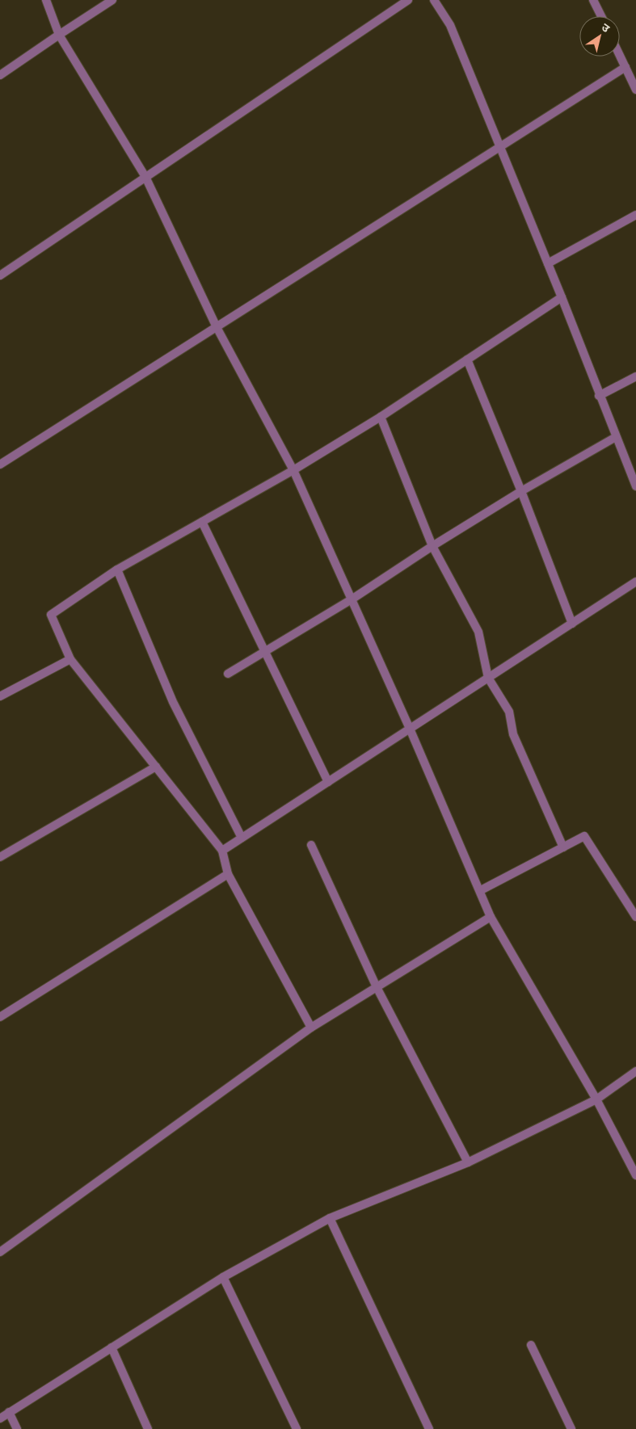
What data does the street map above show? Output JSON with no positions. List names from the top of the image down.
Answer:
{
  "north": "top right"
}
